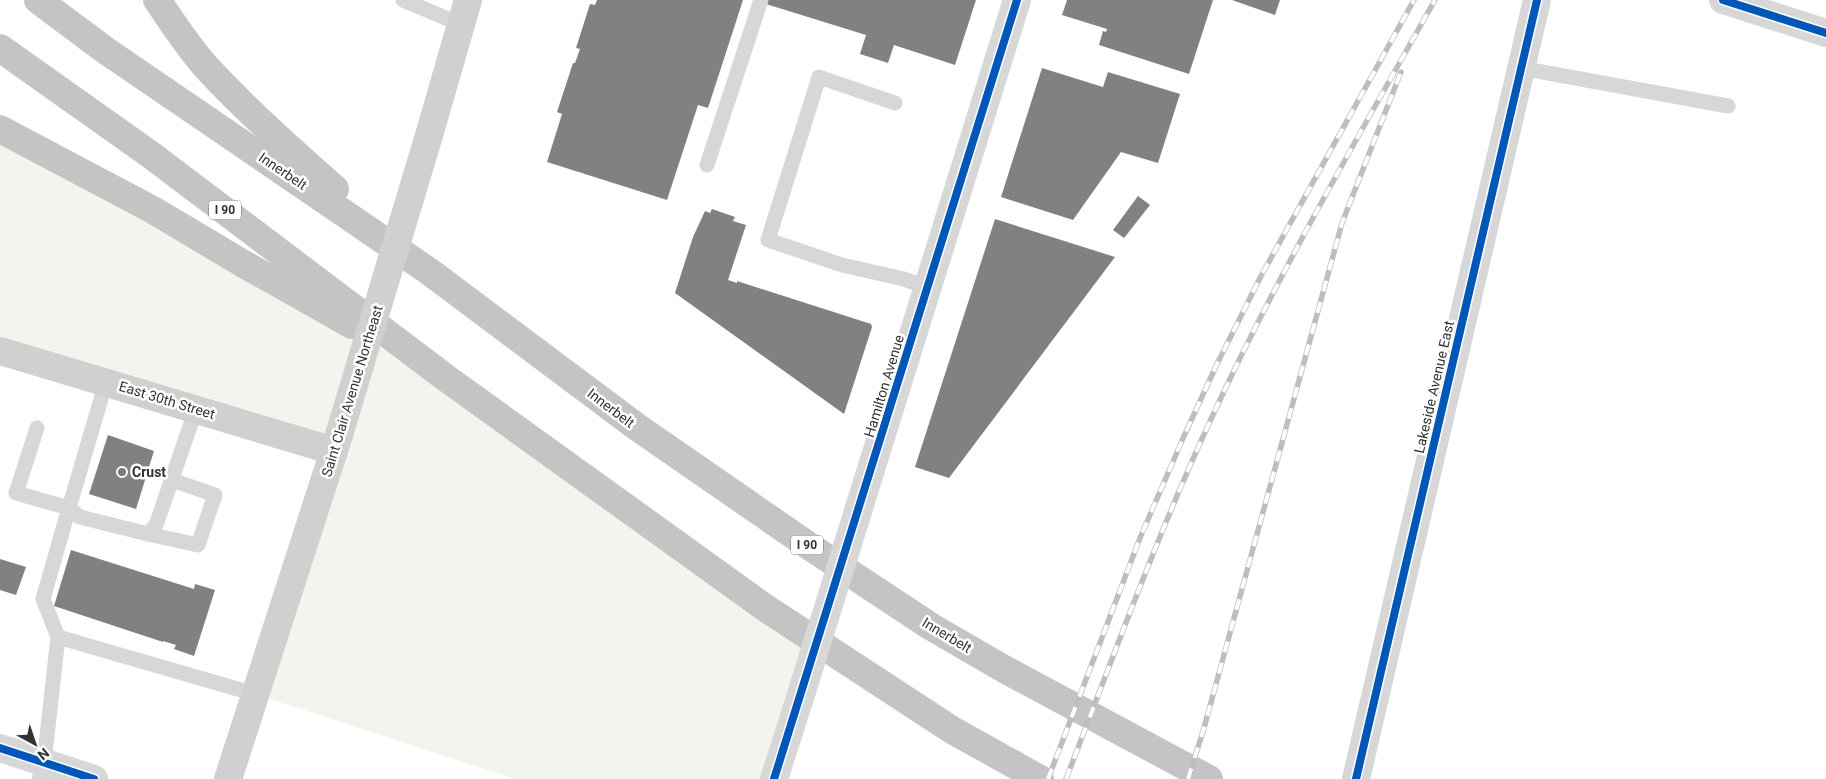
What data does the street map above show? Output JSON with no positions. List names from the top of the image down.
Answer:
{
  "streets": {
    "highway": ["Innerbelt", "I 90"],
    "main road": ["Saint Clair Avenue Northeast", "East 30th Street"],
    "street": ["Hamilton Avenue", "Lakeside Avenue East"]
  },
  "crossings": [
    ["Saint Clair Avenue Northeast", "East 30th Street"]
  ],
  "places": ["Crust"],
  "north": "bottom right"
}
